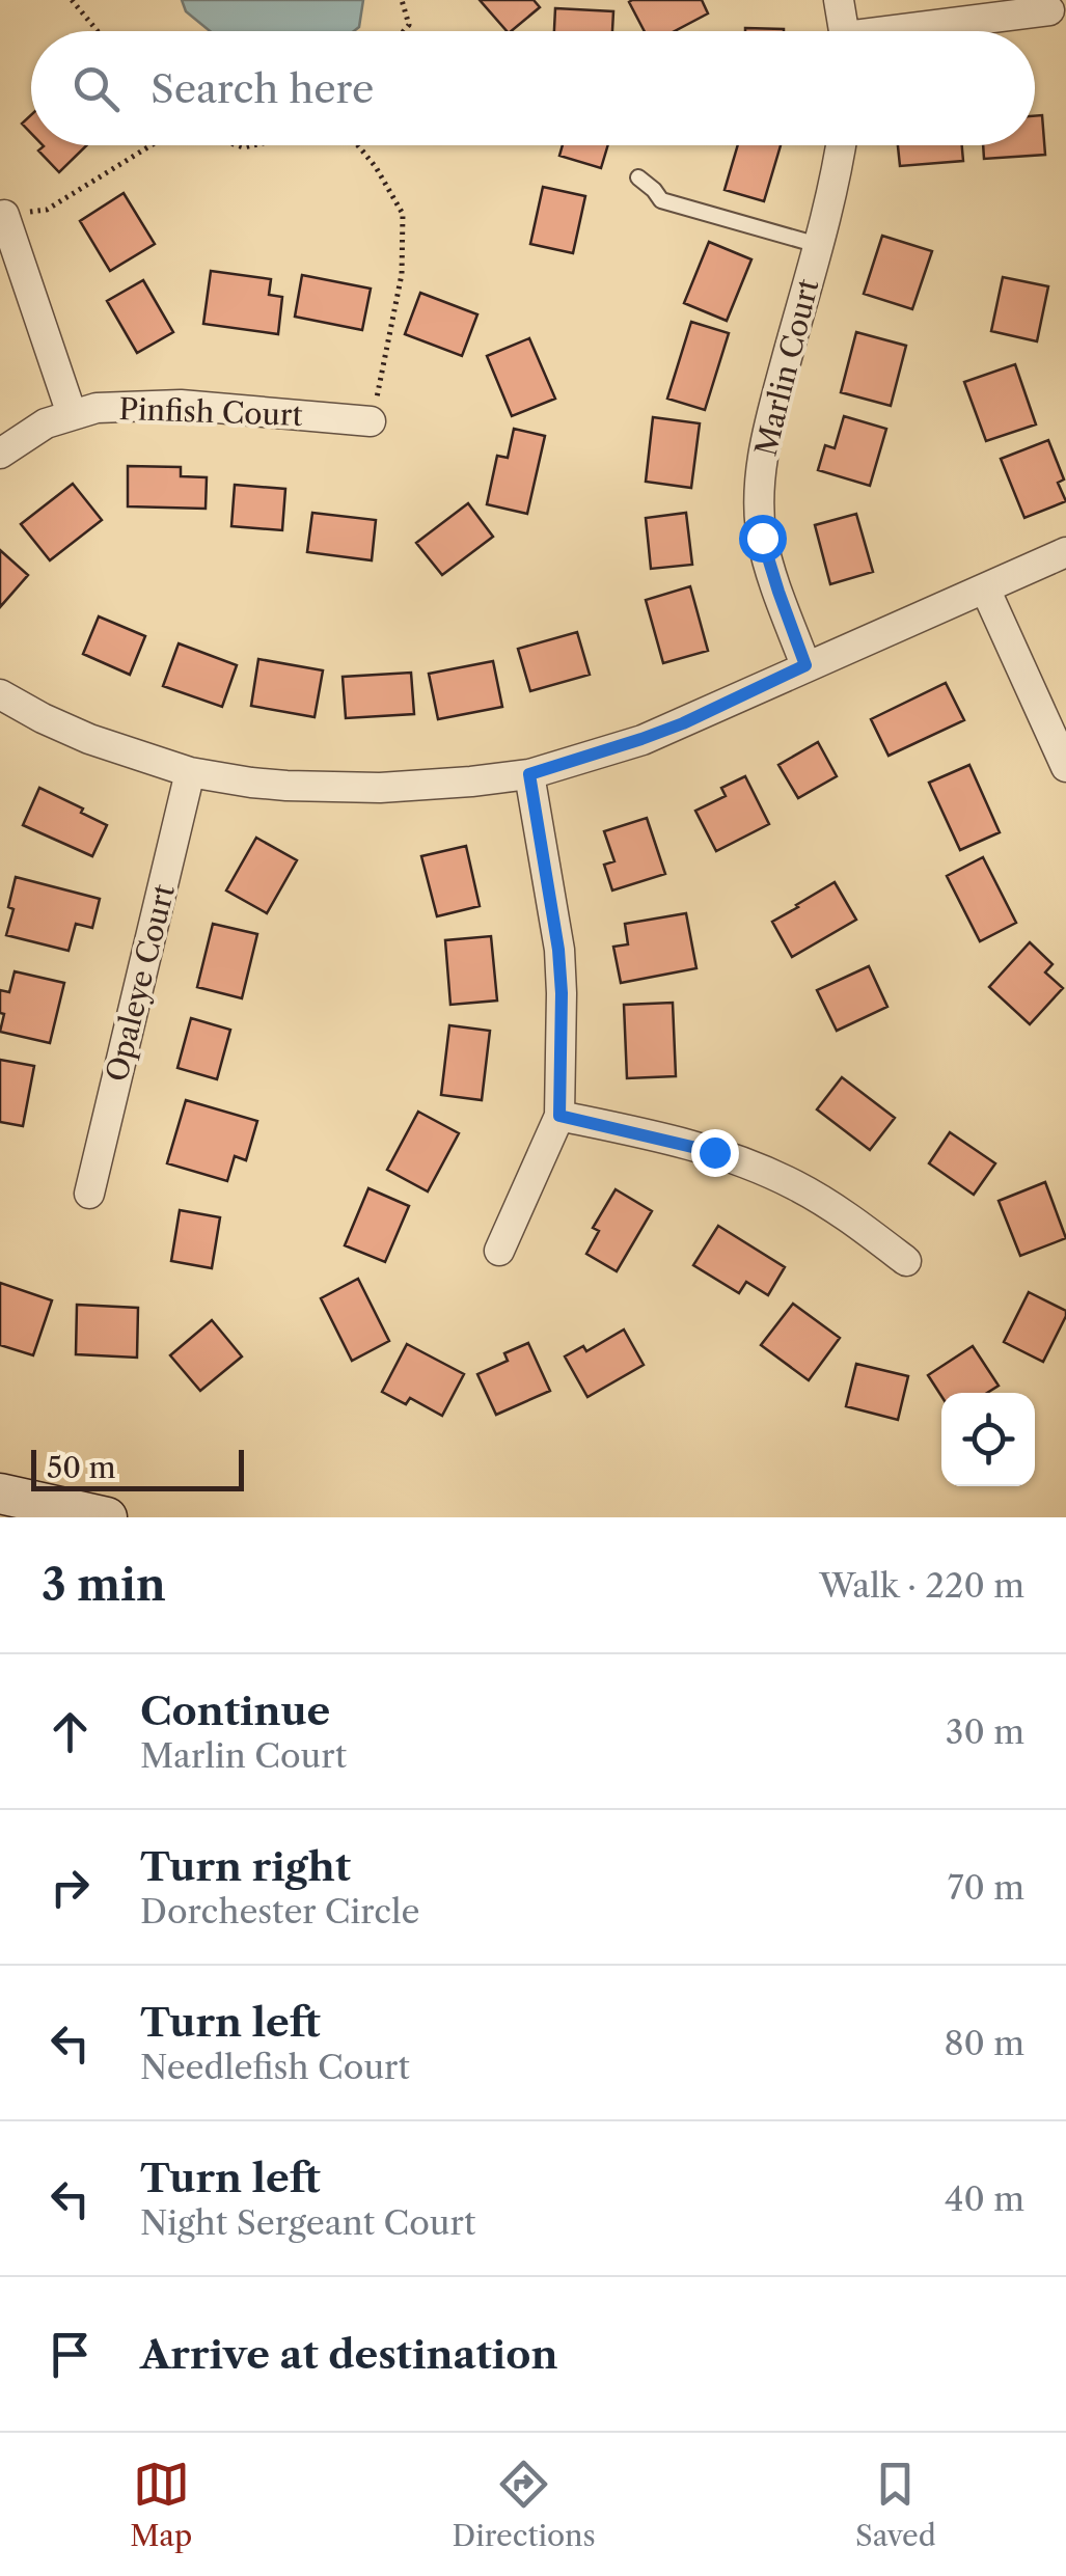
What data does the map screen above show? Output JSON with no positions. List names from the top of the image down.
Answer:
{
  "streets": {
    "street": ["Marlin Court", "Pinfish Court", "Opaleye Court"]
  },
  "scale_bar": "50 m",
  "page": {
    "search": "Search here",
    "scale": "50 m",
    "heading": ["3 min", "Walk · 220 m"],
    "list": [
      ["Continue", "Marlin Court", "30 m"],
      ["Turn right", "Dorchester Circle", "70 m"],
      ["Turn left", "Needlefish Court", "80 m"],
      ["Turn left", "Night Sergeant Court", "40 m"],
      "Arrive at destination"
    ],
    "nav": ["Map", "Directions", "Saved"]
  }
}
